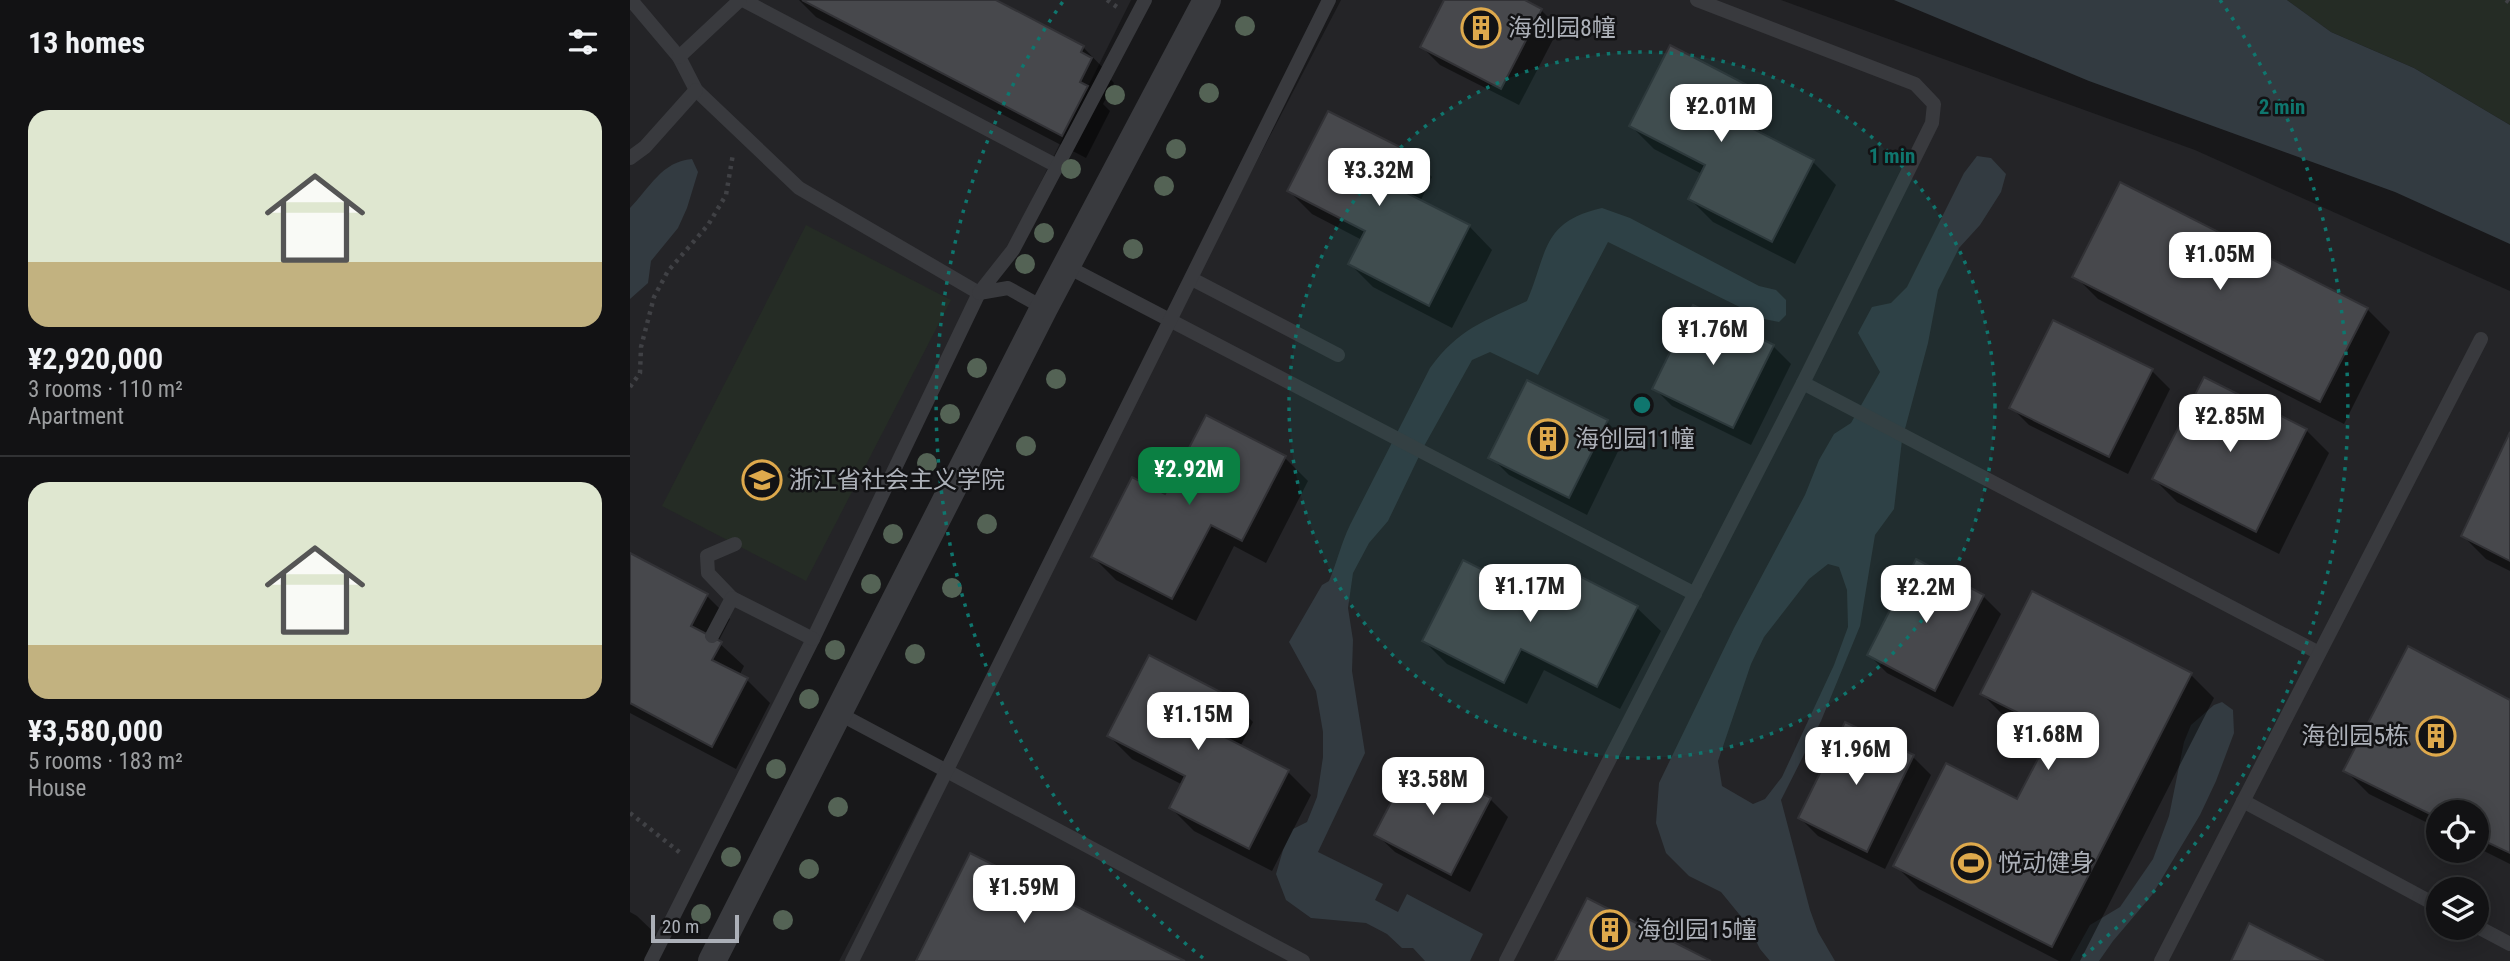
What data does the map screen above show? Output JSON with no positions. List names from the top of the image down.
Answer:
{
  "places": {
    "building": [
      "海创园8幢",
      "海创园11幢",
      "海创园5栋",
      "海创园15幢"
    ],
    "school or university": ["浙江省社会主义学院"],
    "sports": ["悦动健身"]
  },
  "scale_bar": "20 m",
  "page": {
    "heading": "13 homes",
    "list": [
      {
        "name": "¥2,920,000",
        "note": "3 rooms · 110 m² · Apartment"
      },
      {
        "name": "¥3,580,000",
        "note": "5 rooms · 183 m² · House"
      }
    ],
    "price": [
      "¥2.01M",
      "¥3.32M",
      "¥1.05M",
      "¥1.76M",
      "¥2.85M",
      "¥2.92M",
      "¥1.17M",
      "¥2.2M",
      "¥1.15M",
      "¥1.68M",
      "¥1.96M",
      "¥3.58M",
      "¥1.59M"
    ],
    "scale": "20 m"
  },
  "rings": ["2 min", "1 min"]
}
